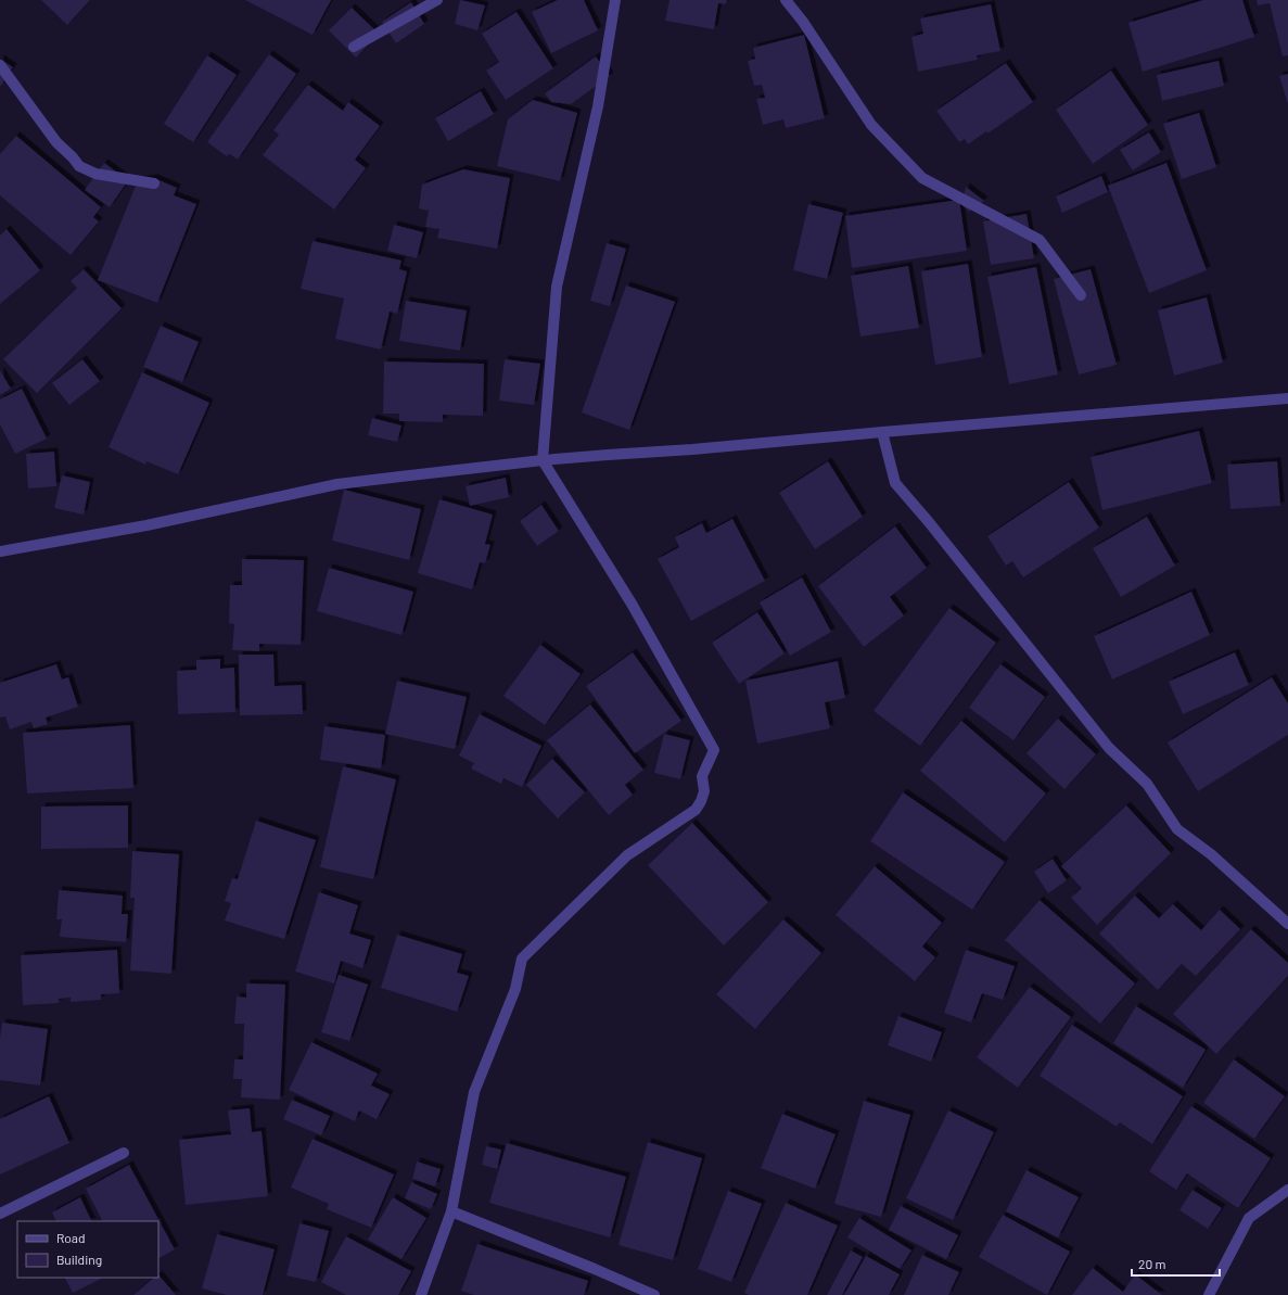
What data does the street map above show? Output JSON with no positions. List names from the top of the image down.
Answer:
{
  "legend": ["Road", "Building"],
  "scale_bar": "20 m"
}
